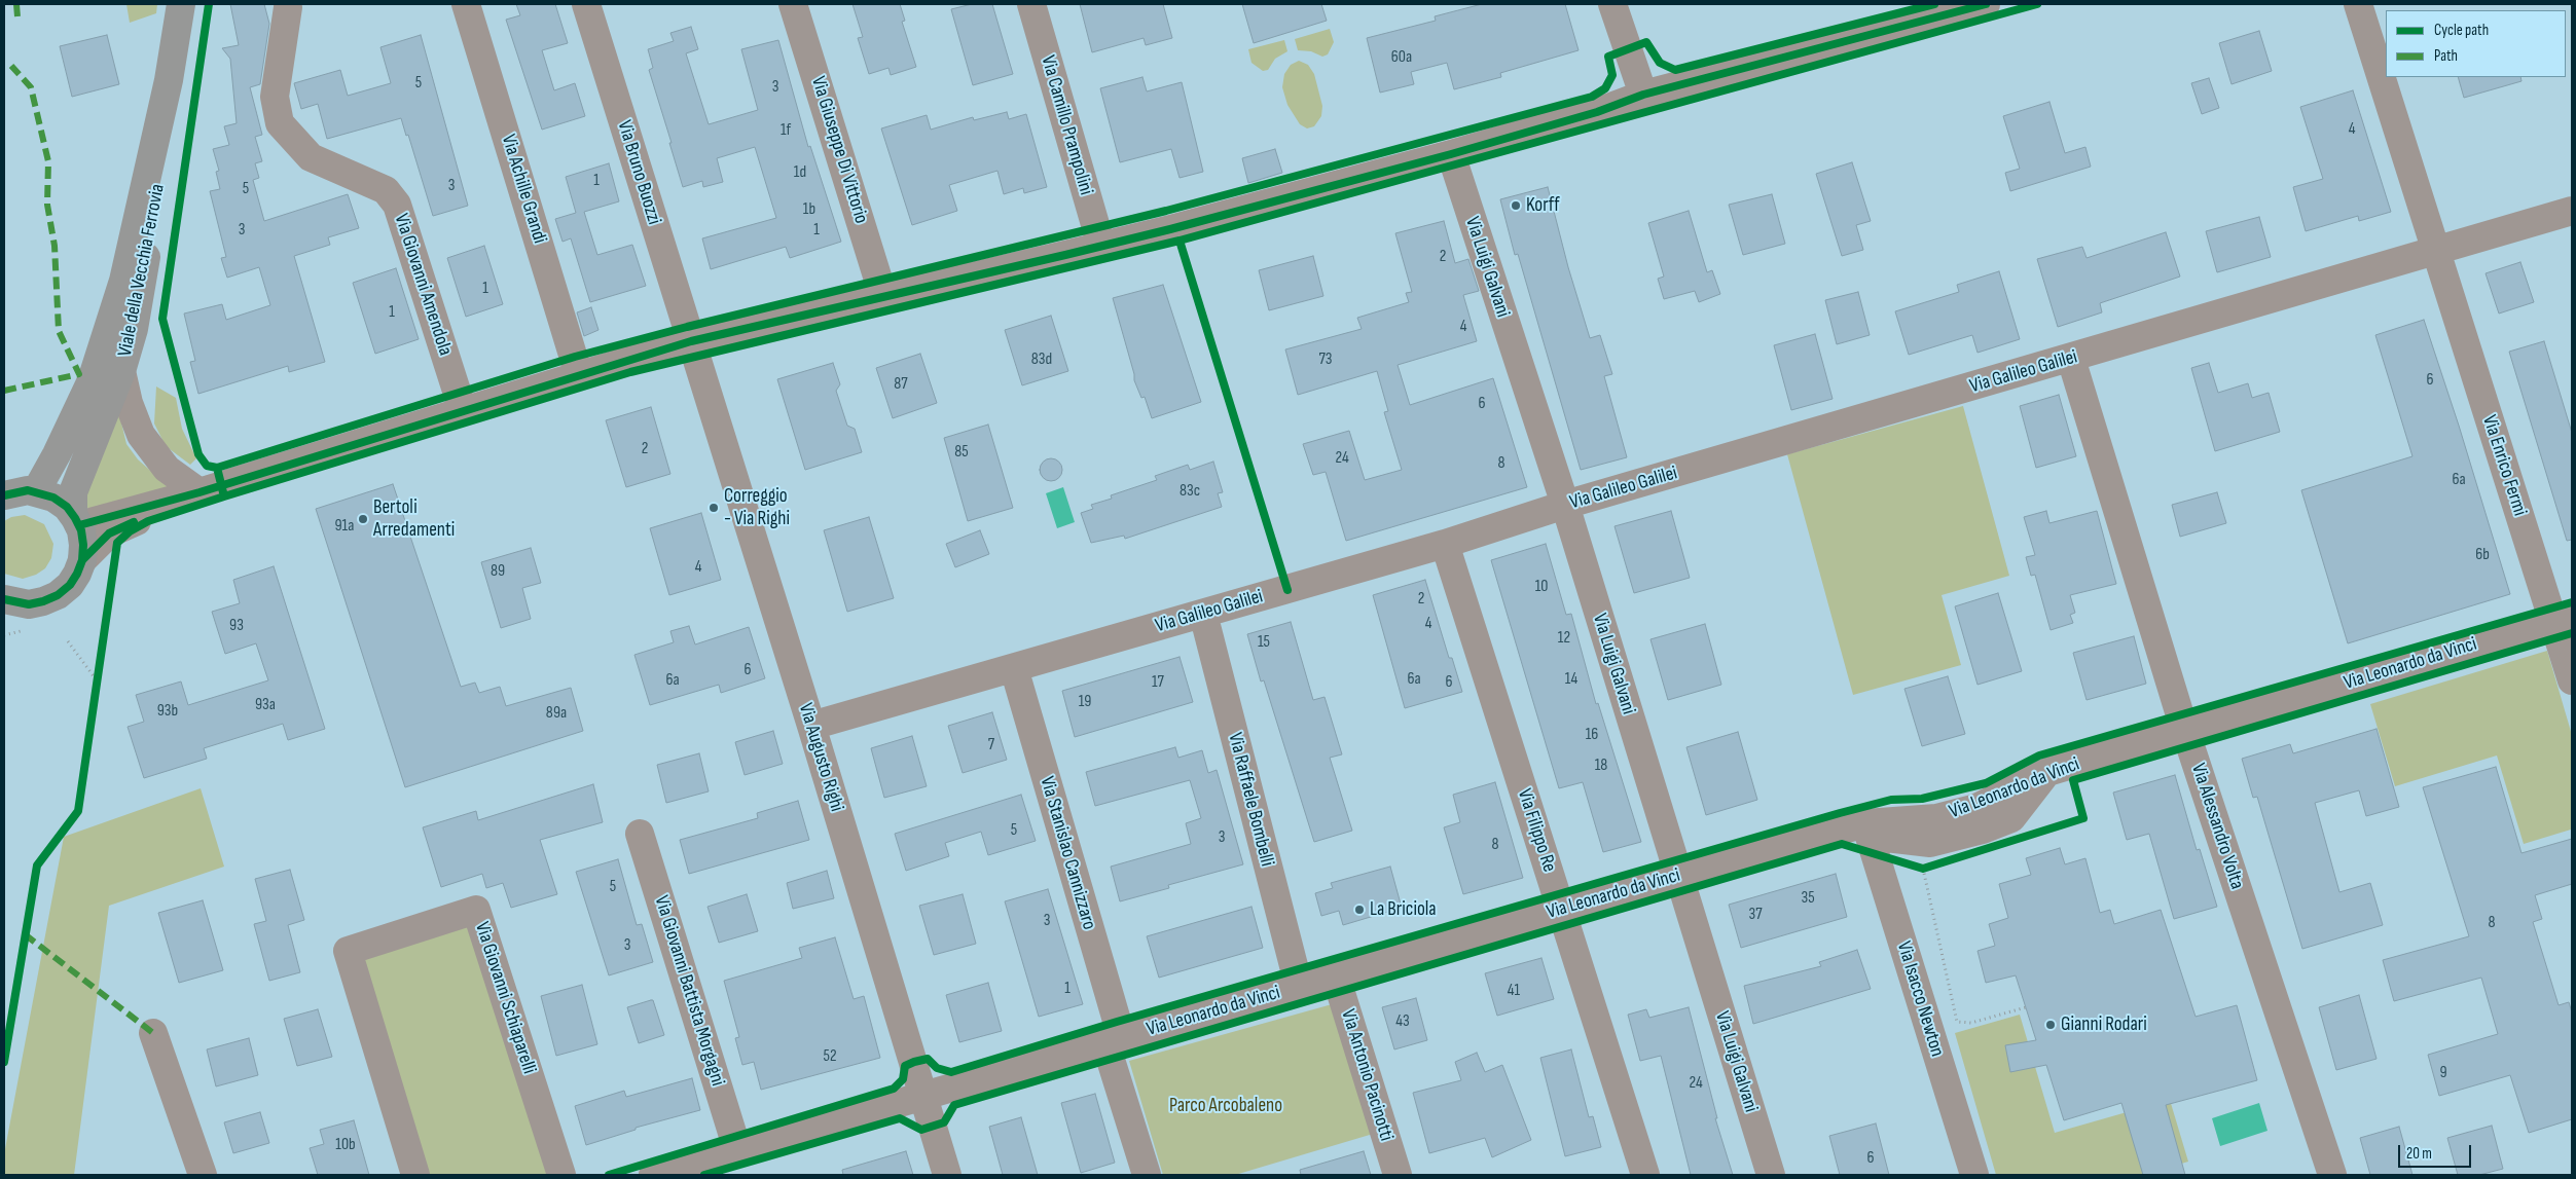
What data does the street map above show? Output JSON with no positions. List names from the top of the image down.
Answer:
{
  "streets": {
    "main road": ["Viale della Vecchia Ferrovia"],
    "street": [
      "Via Camillo Prampolini",
      "Via Giuseppe Di Vittorio",
      "Via Bruno Buozzi",
      "Via Achille Grandi",
      "Via Luigi Galvani",
      "Via Giovanni Amendola",
      "Via Galileo Galilei",
      "Via Enrico Fermi",
      "Via Leonardo da Vinci",
      "Via Augusto Righi",
      "Via Raffaele Bombelli",
      "Via Alessandro Volta",
      "Via Filippo Re",
      "Via Stanislao Cannizzaro",
      "Via Giovanni Battista Morgagni",
      "Via Giovanni Schiaparelli",
      "Via Isacco Newton",
      "Via Antonio Pacinotti"
    ]
  },
  "crossings": [
    ["Via Bruno Buozzi", "Via Augusto Righi"],
    ["Via Luigi Galvani", "Via Galileo Galilei"],
    ["Via Luigi Galvani", "Via Leonardo da Vinci"],
    ["Via Galileo Galilei", "Via Enrico Fermi"],
    ["Via Galileo Galilei", "Via Augusto Righi"],
    ["Via Galileo Galilei", "Via Raffaele Bombelli"],
    ["Via Galileo Galilei", "Via Alessandro Volta"],
    ["Via Galileo Galilei", "Via Filippo Re"],
    ["Via Galileo Galilei", "Via Stanislao Cannizzaro"],
    ["Via Enrico Fermi", "Via Leonardo da Vinci"],
    ["Via Leonardo da Vinci", "Via Augusto Righi"],
    ["Via Leonardo da Vinci", "Via Raffaele Bombelli"],
    ["Via Leonardo da Vinci", "Via Alessandro Volta"],
    ["Via Leonardo da Vinci", "Via Filippo Re"],
    ["Via Leonardo da Vinci", "Via Stanislao Cannizzaro"],
    ["Via Leonardo da Vinci", "Via Giovanni Battista Morgagni"],
    ["Via Leonardo da Vinci", "Via Isacco Newton"],
    ["Via Leonardo da Vinci", "Via Antonio Pacinotti"]
  ],
  "parks": ["Parco Arcobaleno"],
  "places": [
    "Korff",
    "Correggio - Via Righi",
    "Bertoli Arredamenti",
    "La Briciola",
    "Gianni Rodari"
  ],
  "house_numbers": [
    "60a",
    "5",
    "3",
    "4",
    "1f",
    "1d",
    "1",
    "3",
    "5",
    "1b",
    "3",
    "1",
    "2",
    "1",
    "1",
    "4",
    "83d",
    "73",
    "6",
    "87",
    "6",
    "2",
    "85",
    "24",
    "8",
    "6a",
    "83c",
    "91a",
    "6b",
    "4",
    "89",
    "10",
    "2",
    "4",
    "93",
    "12",
    "15",
    "6",
    "6a",
    "14",
    "6a",
    "17",
    "6",
    "19",
    "93a",
    "93b",
    "89a",
    "16",
    "7",
    "18",
    "5",
    "3",
    "8",
    "5",
    "35",
    "37",
    "3",
    "8",
    "3",
    "1",
    "41",
    "43",
    "52",
    "9",
    "24",
    "10b",
    "6"
  ],
  "legend": ["Cycle path", "Path"],
  "scale_bar": "20 m"
}
